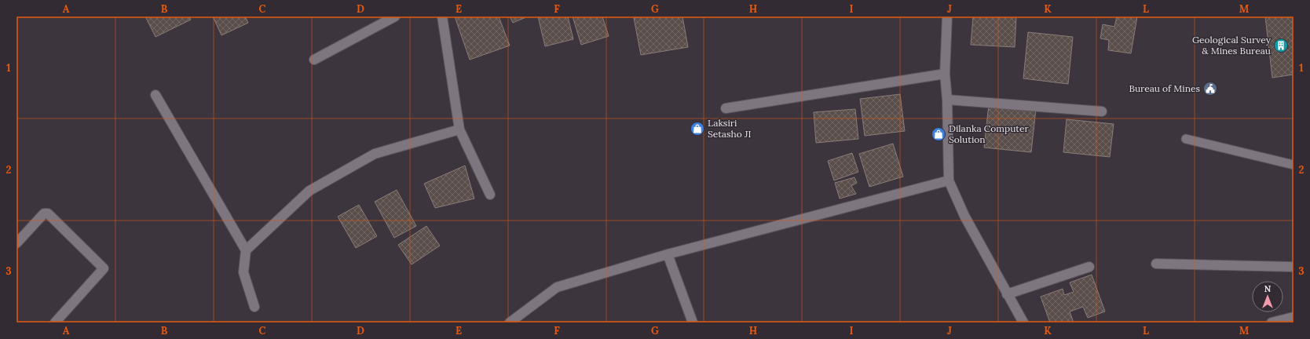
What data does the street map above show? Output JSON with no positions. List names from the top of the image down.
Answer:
{
  "places": {
    "building": ["Geological Survey & Mines Bureau"],
    "public building": ["Bureau of Mines"],
    "shop": ["Laksiri Setasho JI", "Dilanka Computer Solution"]
  },
  "north": "top",
  "grid": {
    "columns": [
      "A",
      "B",
      "C",
      "D",
      "E",
      "F",
      "G",
      "H",
      "I",
      "J",
      "K",
      "L",
      "M"
    ],
    "rows": ["1", "2", "3"]
  }
}
